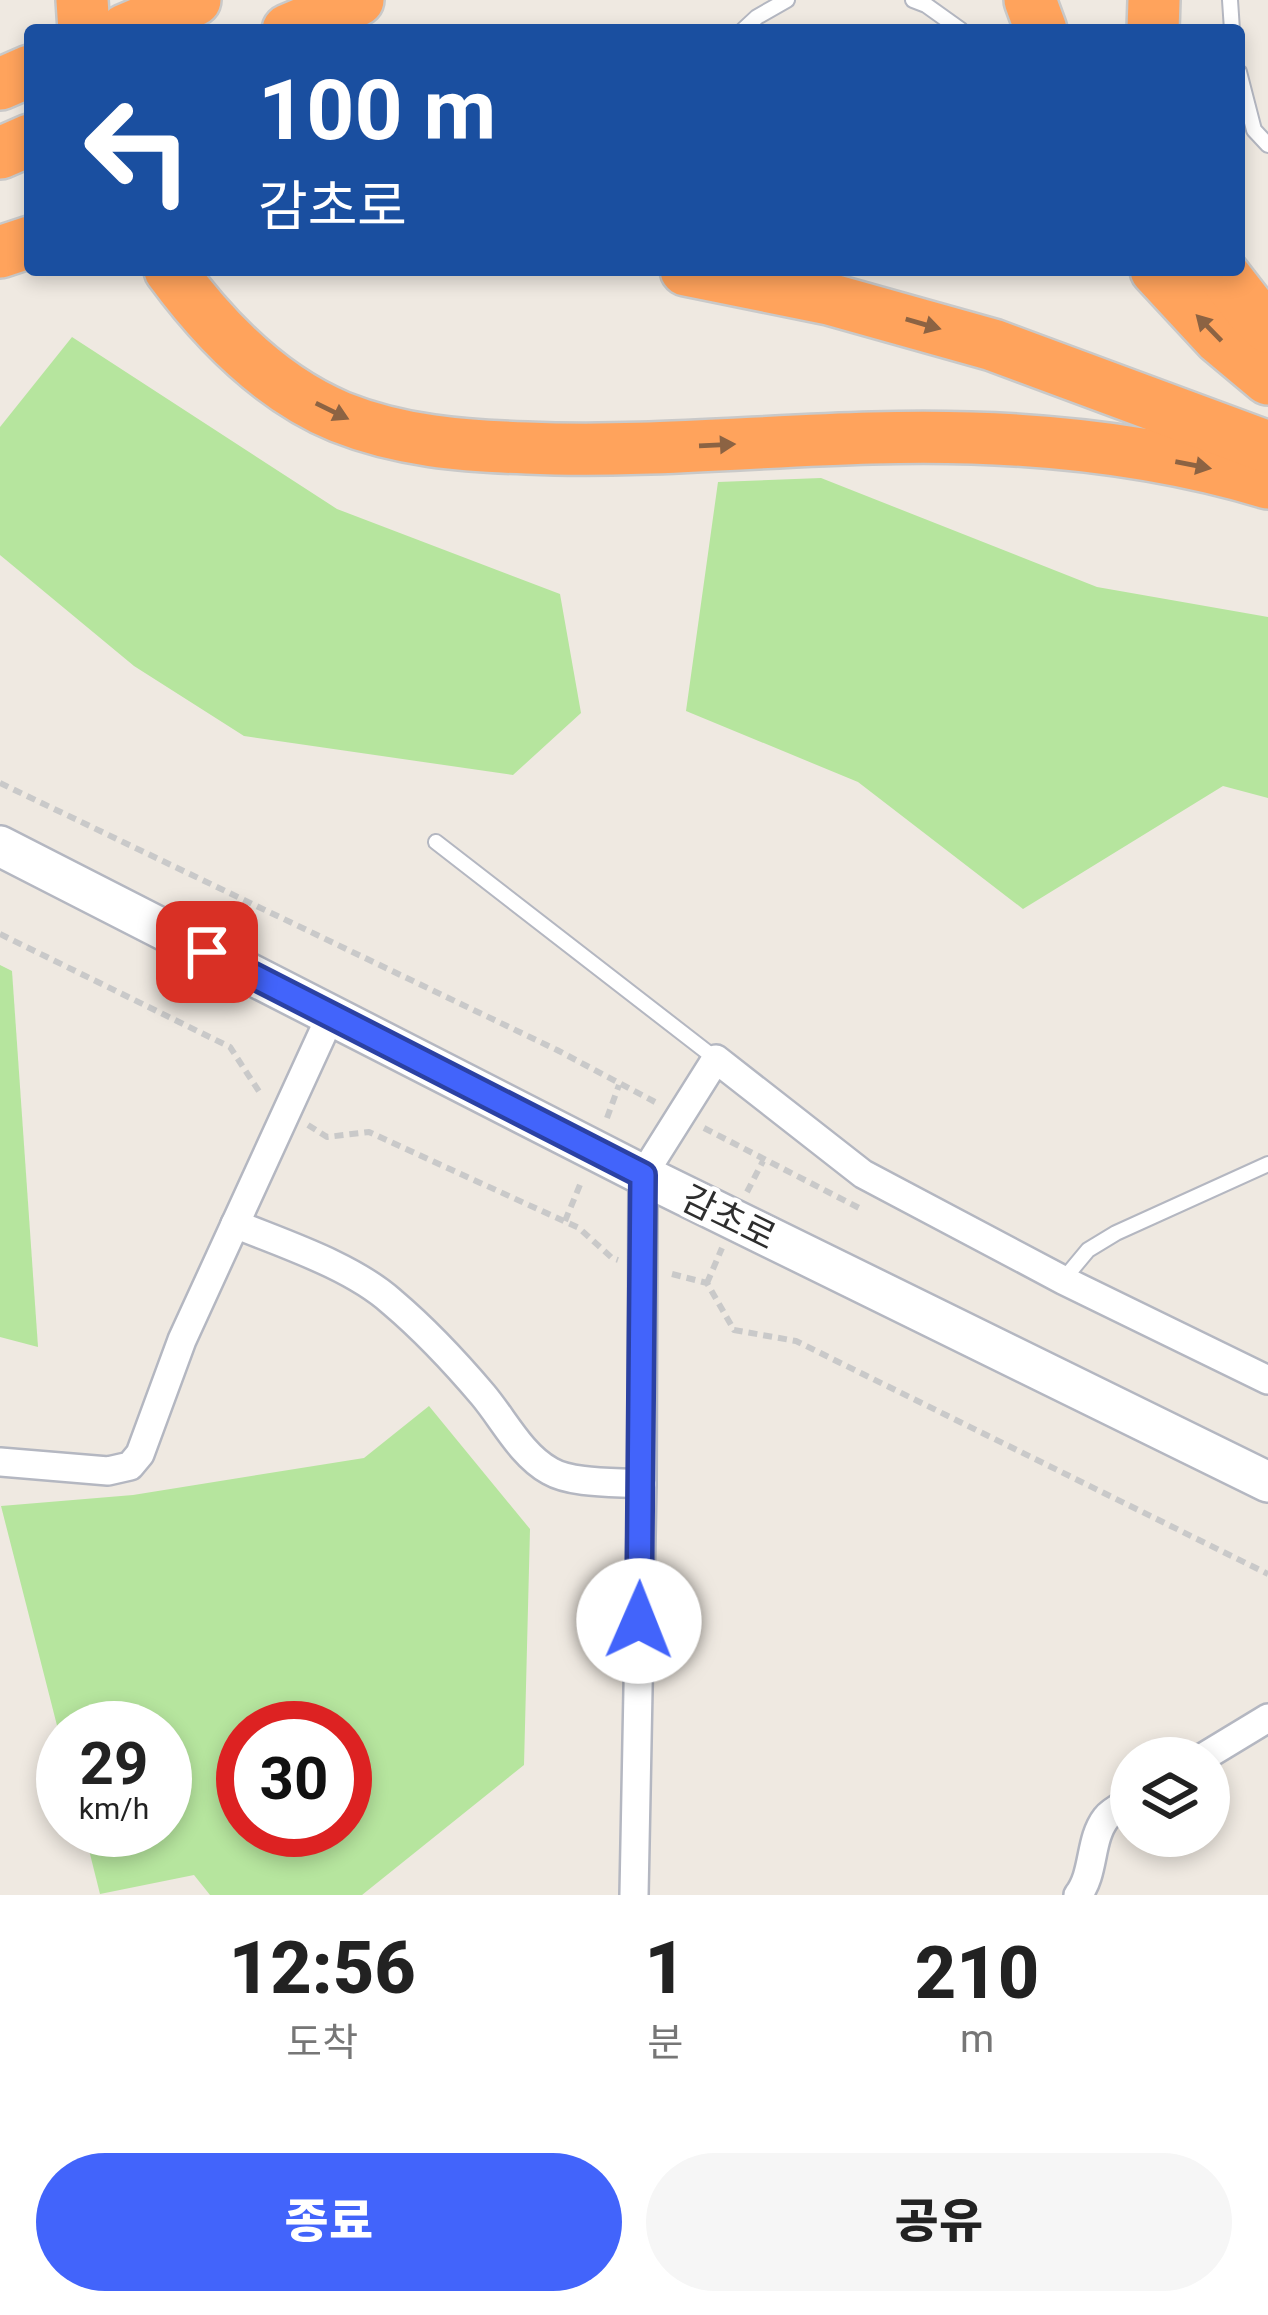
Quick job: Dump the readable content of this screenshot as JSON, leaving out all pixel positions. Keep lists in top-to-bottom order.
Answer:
{
  "streets": {
    "main road": ["감초로"]
  },
  "page": {
    "turn": ["100 m", "감초로"],
    "speed": "29 km/h",
    "limit": "30",
    "eta": [
      "12:56",
      "도착",
      "1",
      "분",
      "210",
      "m"
    ],
    "buttons": ["종료", "공유"]
  }
}
